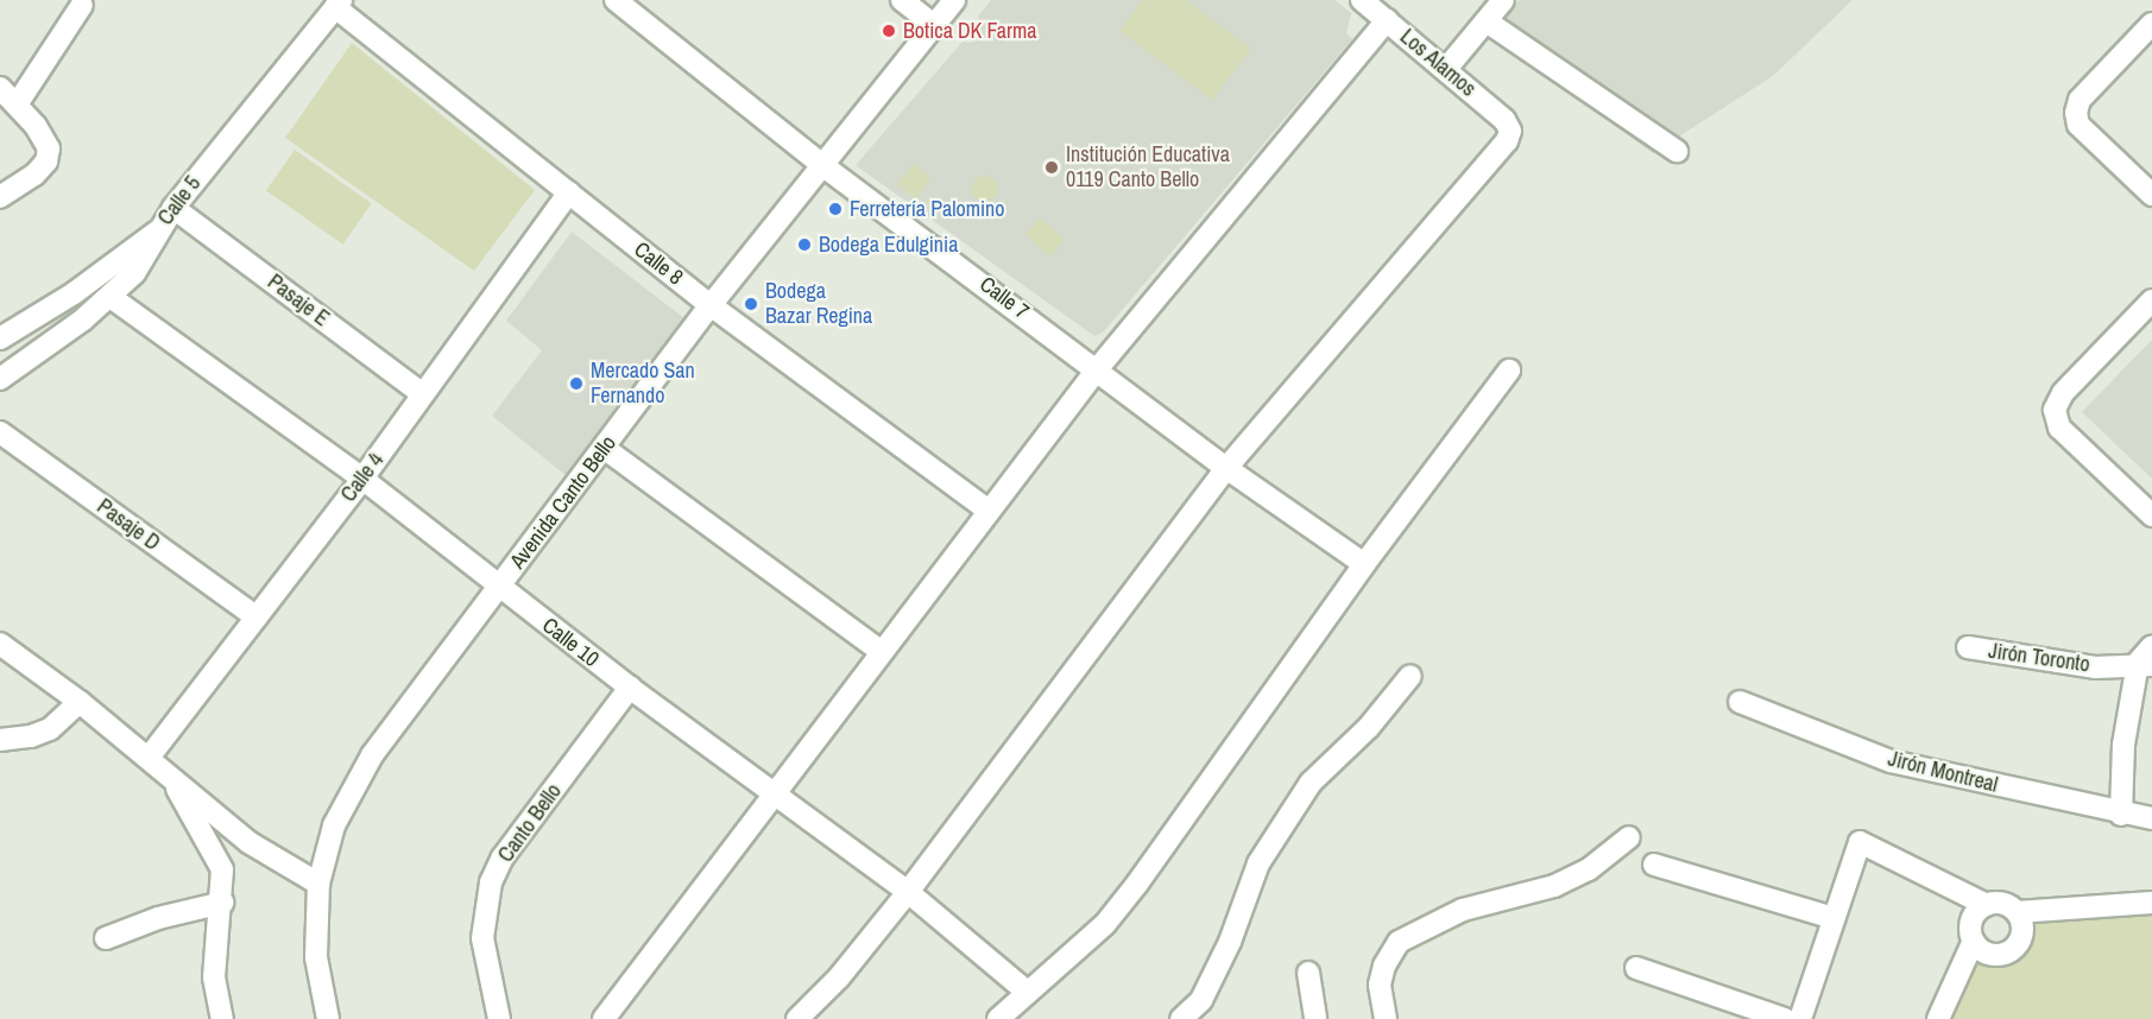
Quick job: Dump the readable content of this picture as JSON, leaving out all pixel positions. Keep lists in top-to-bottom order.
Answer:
{
  "streets": {
    "street": [
      "Los Alamos",
      "Calle 5",
      "Calle 8",
      "Calle 7",
      "Pasaje E",
      "Calle 4",
      "Avenida Canto Bello",
      "Pasaje D",
      "Calle 10",
      "Jirón Toronto",
      "Jirón Montreal",
      "Canto Bello"
    ]
  },
  "crossings": [
    ["Los Alamos", "Calle 7"],
    ["Calle 5", "Calle 8"],
    ["Calle 5", "Pasaje E"],
    ["Calle 5", "Calle 10"],
    ["Calle 8", "Calle 4"],
    ["Calle 8", "Avenida Canto Bello"],
    ["Calle 7", "Avenida Canto Bello"],
    ["Pasaje E", "Calle 4"],
    ["Calle 4", "Pasaje D"],
    ["Calle 4", "Calle 10"],
    ["Avenida Canto Bello", "Calle 10"],
    ["Calle 10", "Canto Bello"]
  ],
  "places": [
    "Botica DK Farma",
    "Institución Educativa 0119 Canto Bello",
    "Ferretería Palomino",
    "Bodega Edulginia",
    "Bodega Bazar Regina",
    "Mercado San Fernando"
  ]
}
